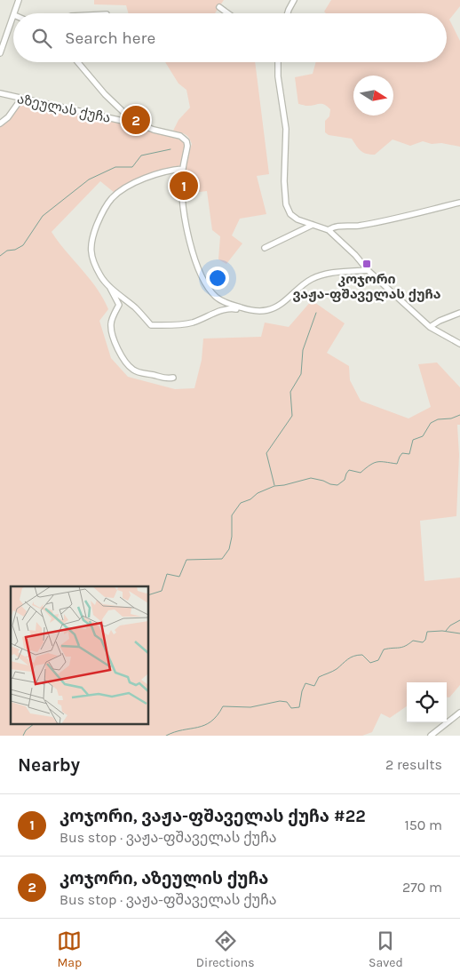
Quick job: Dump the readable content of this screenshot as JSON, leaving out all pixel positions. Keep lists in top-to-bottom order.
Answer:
{
  "streets": {
    "street": ["აზეულას ქუჩა"]
  },
  "places": {
    "transit": ["კოჯორი ვაჟა-ფშაველას ქუჩა"]
  },
  "north": "right",
  "page": {
    "search": "Search here",
    "pins": ["2", "1"],
    "heading": ["Nearby", "2 results"],
    "list": [
      {
        "mark": "1",
        "name": "კოჯორი, ვაჟა-ფშაველას ქუჩა #22",
        "note": "Bus stop · ვაჟა-ფშაველას ქუჩა",
        "value": "150 m"
      },
      {
        "mark": "2",
        "name": "კოჯორი, აზეულის ქუჩა",
        "note": "Bus stop · ვაჟა-ფშაველას ქუჩა",
        "value": "270 m"
      }
    ],
    "nav": ["Map", "Directions", "Saved"]
  }
}
